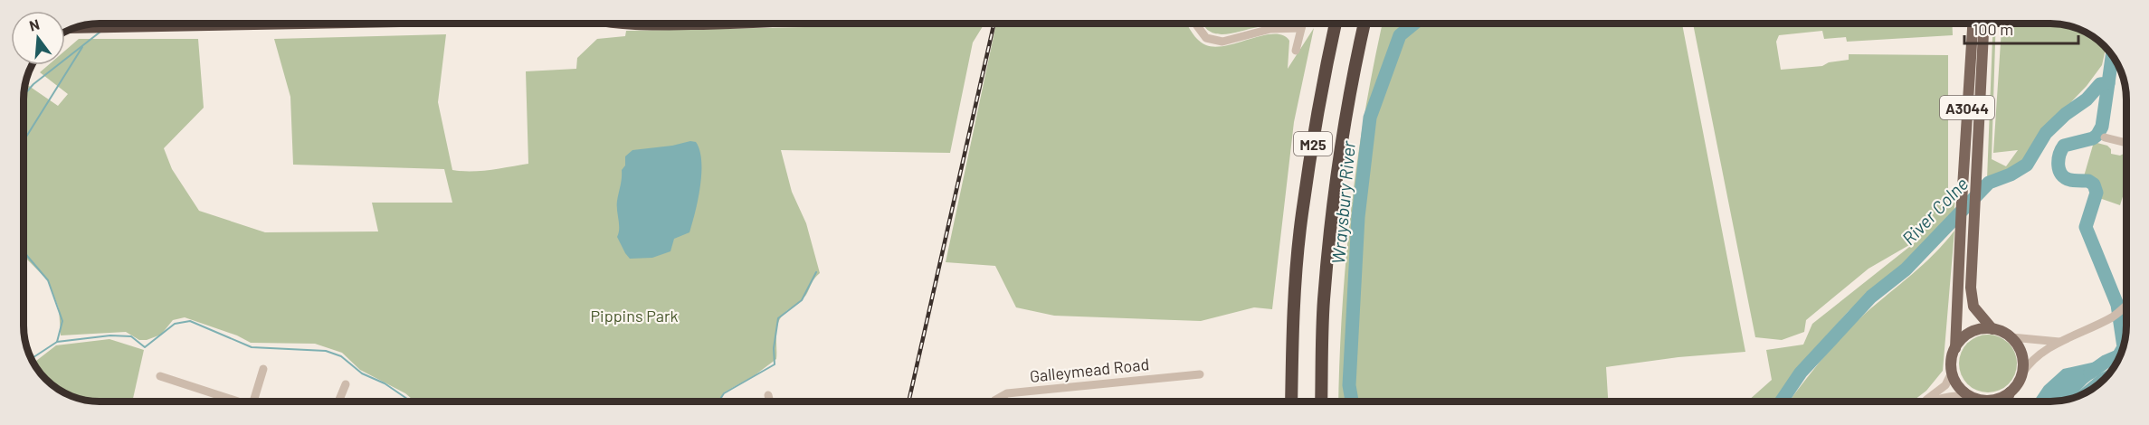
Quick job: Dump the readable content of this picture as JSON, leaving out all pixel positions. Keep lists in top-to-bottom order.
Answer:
{
  "streets": {
    "highway": ["M25"],
    "main road": ["A3044"],
    "street": ["Galleymead Road"]
  },
  "water": ["Wraysbury River", "River Colne"],
  "parks": ["Pippins Park"],
  "scale_bar": "100 m",
  "north": "top"
}
